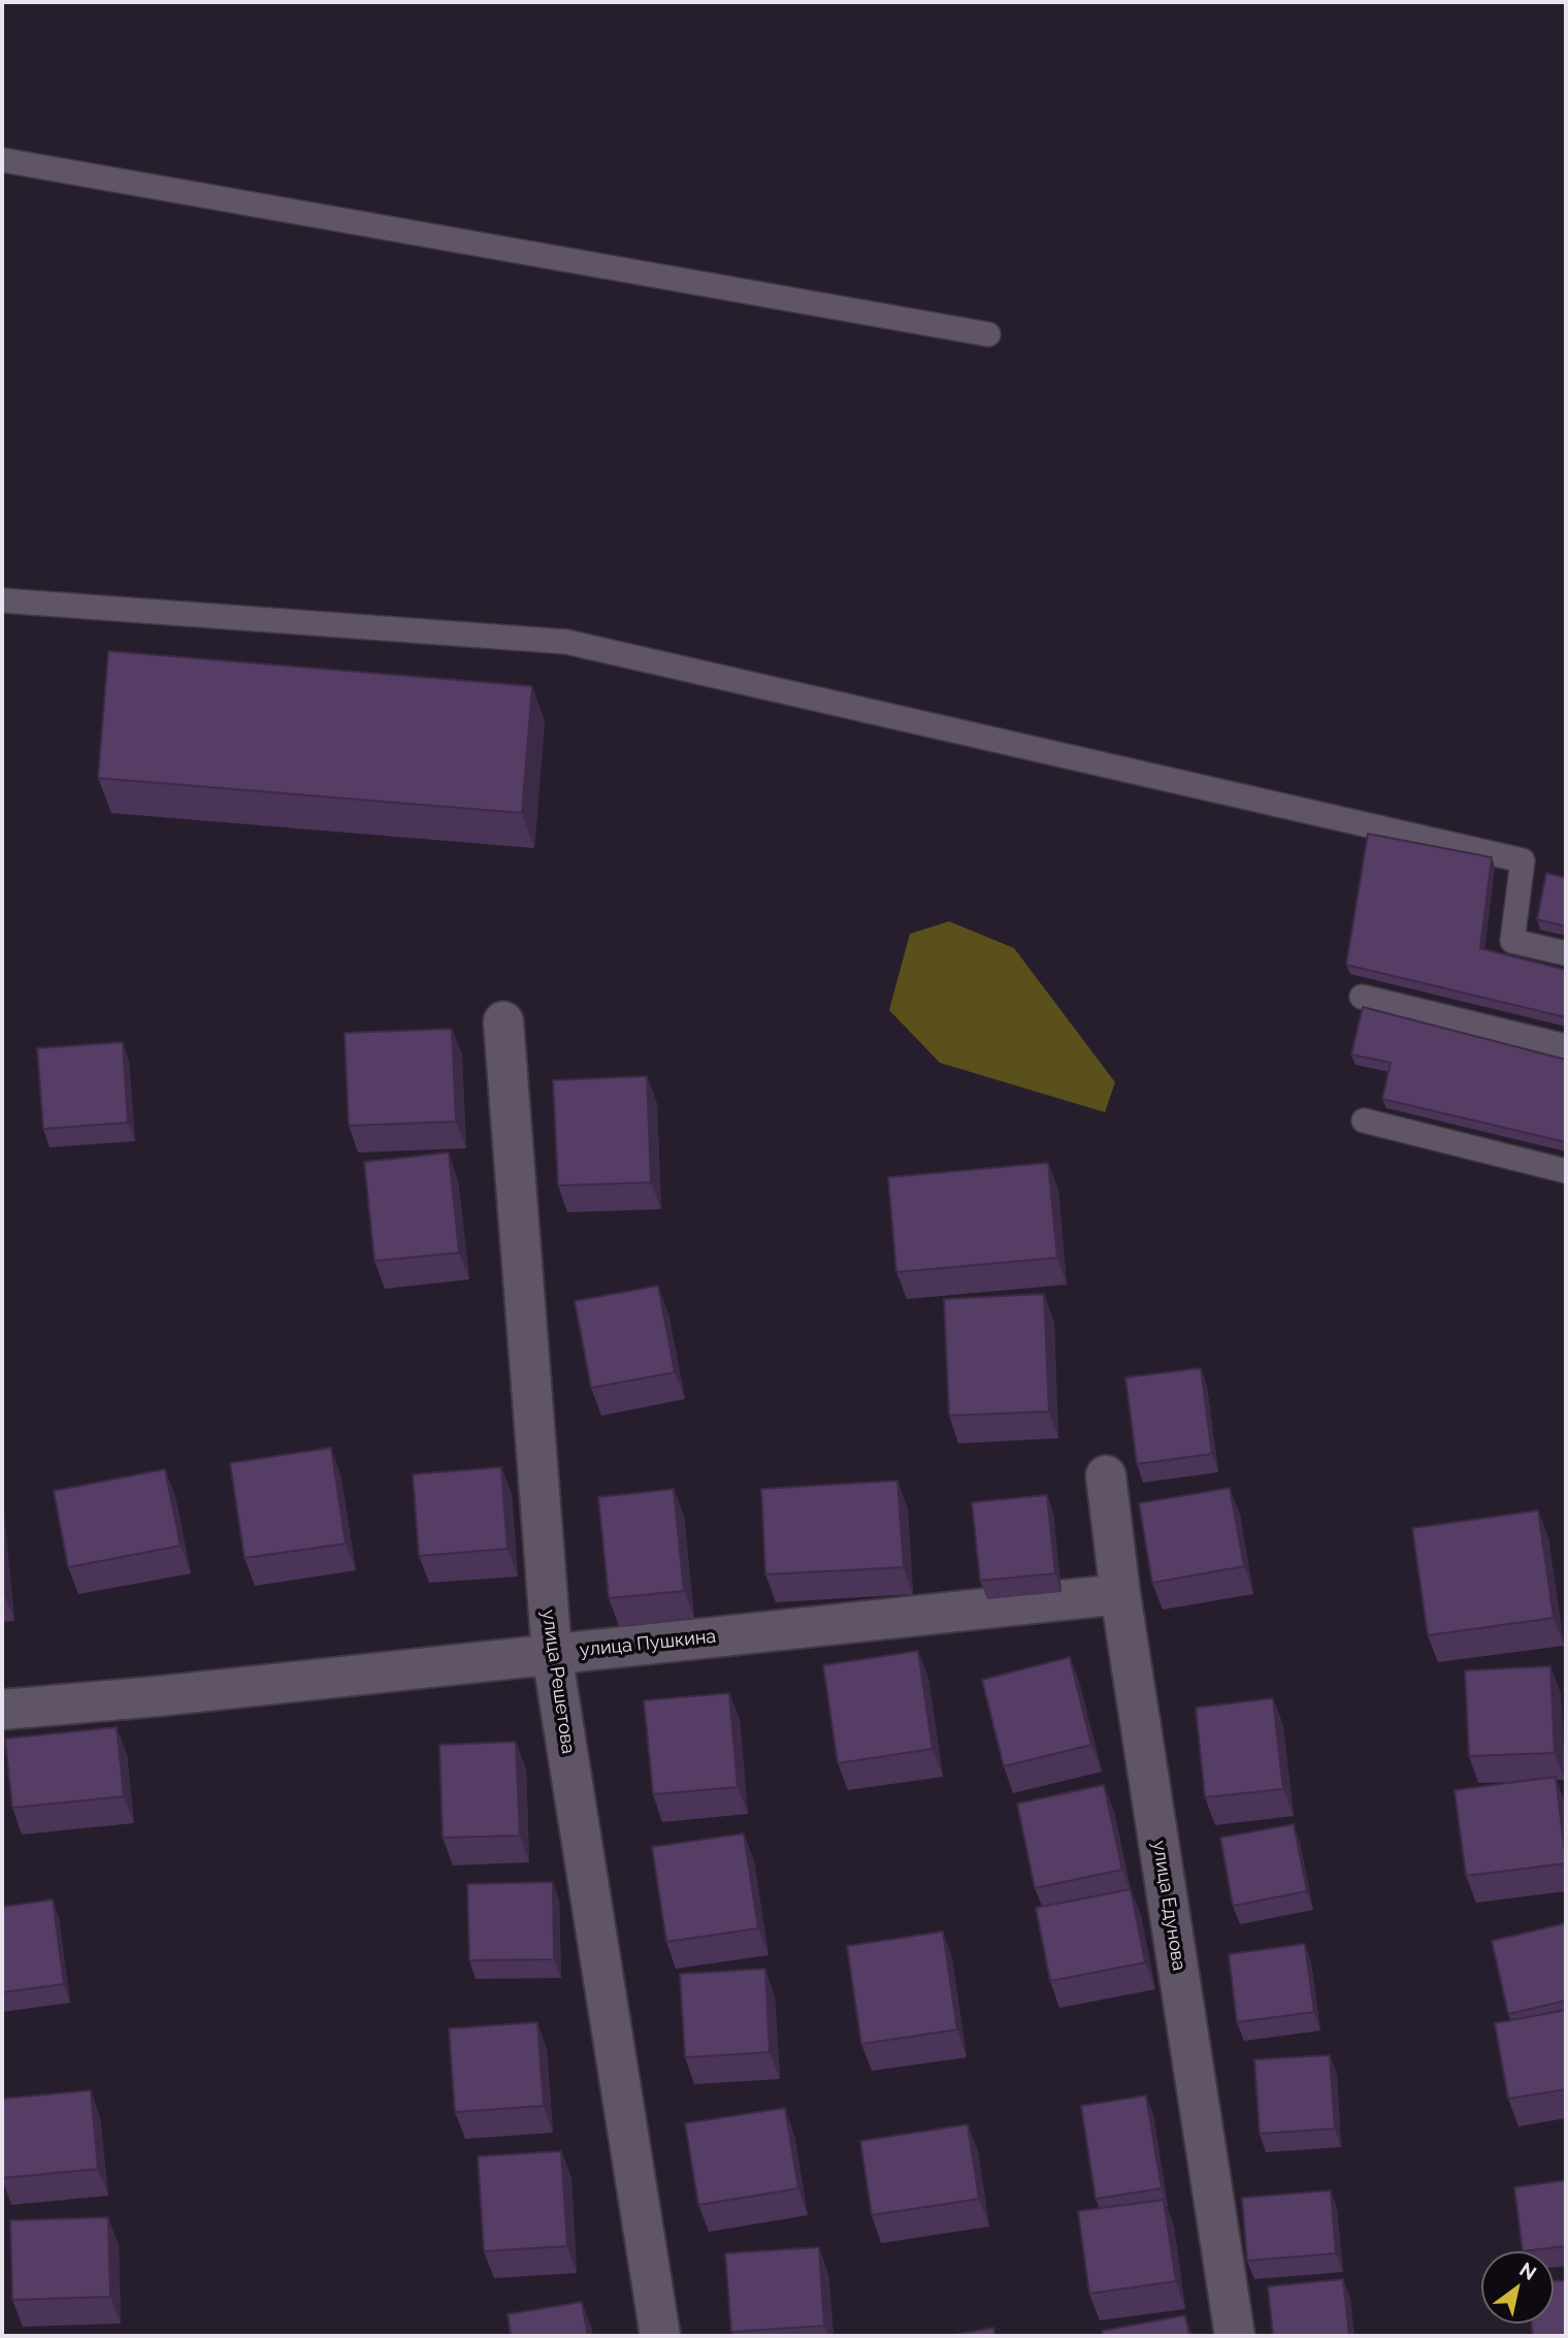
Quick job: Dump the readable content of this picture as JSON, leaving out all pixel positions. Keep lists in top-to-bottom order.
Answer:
{
  "streets": {
    "street": ["улица Пушкина", "улица Решетова", "улица Едунова"]
  },
  "crossings": [
    ["улица Пушкина", "улица Решетова"],
    ["улица Пушкина", "улица Едунова"]
  ],
  "north": "top right"
}
